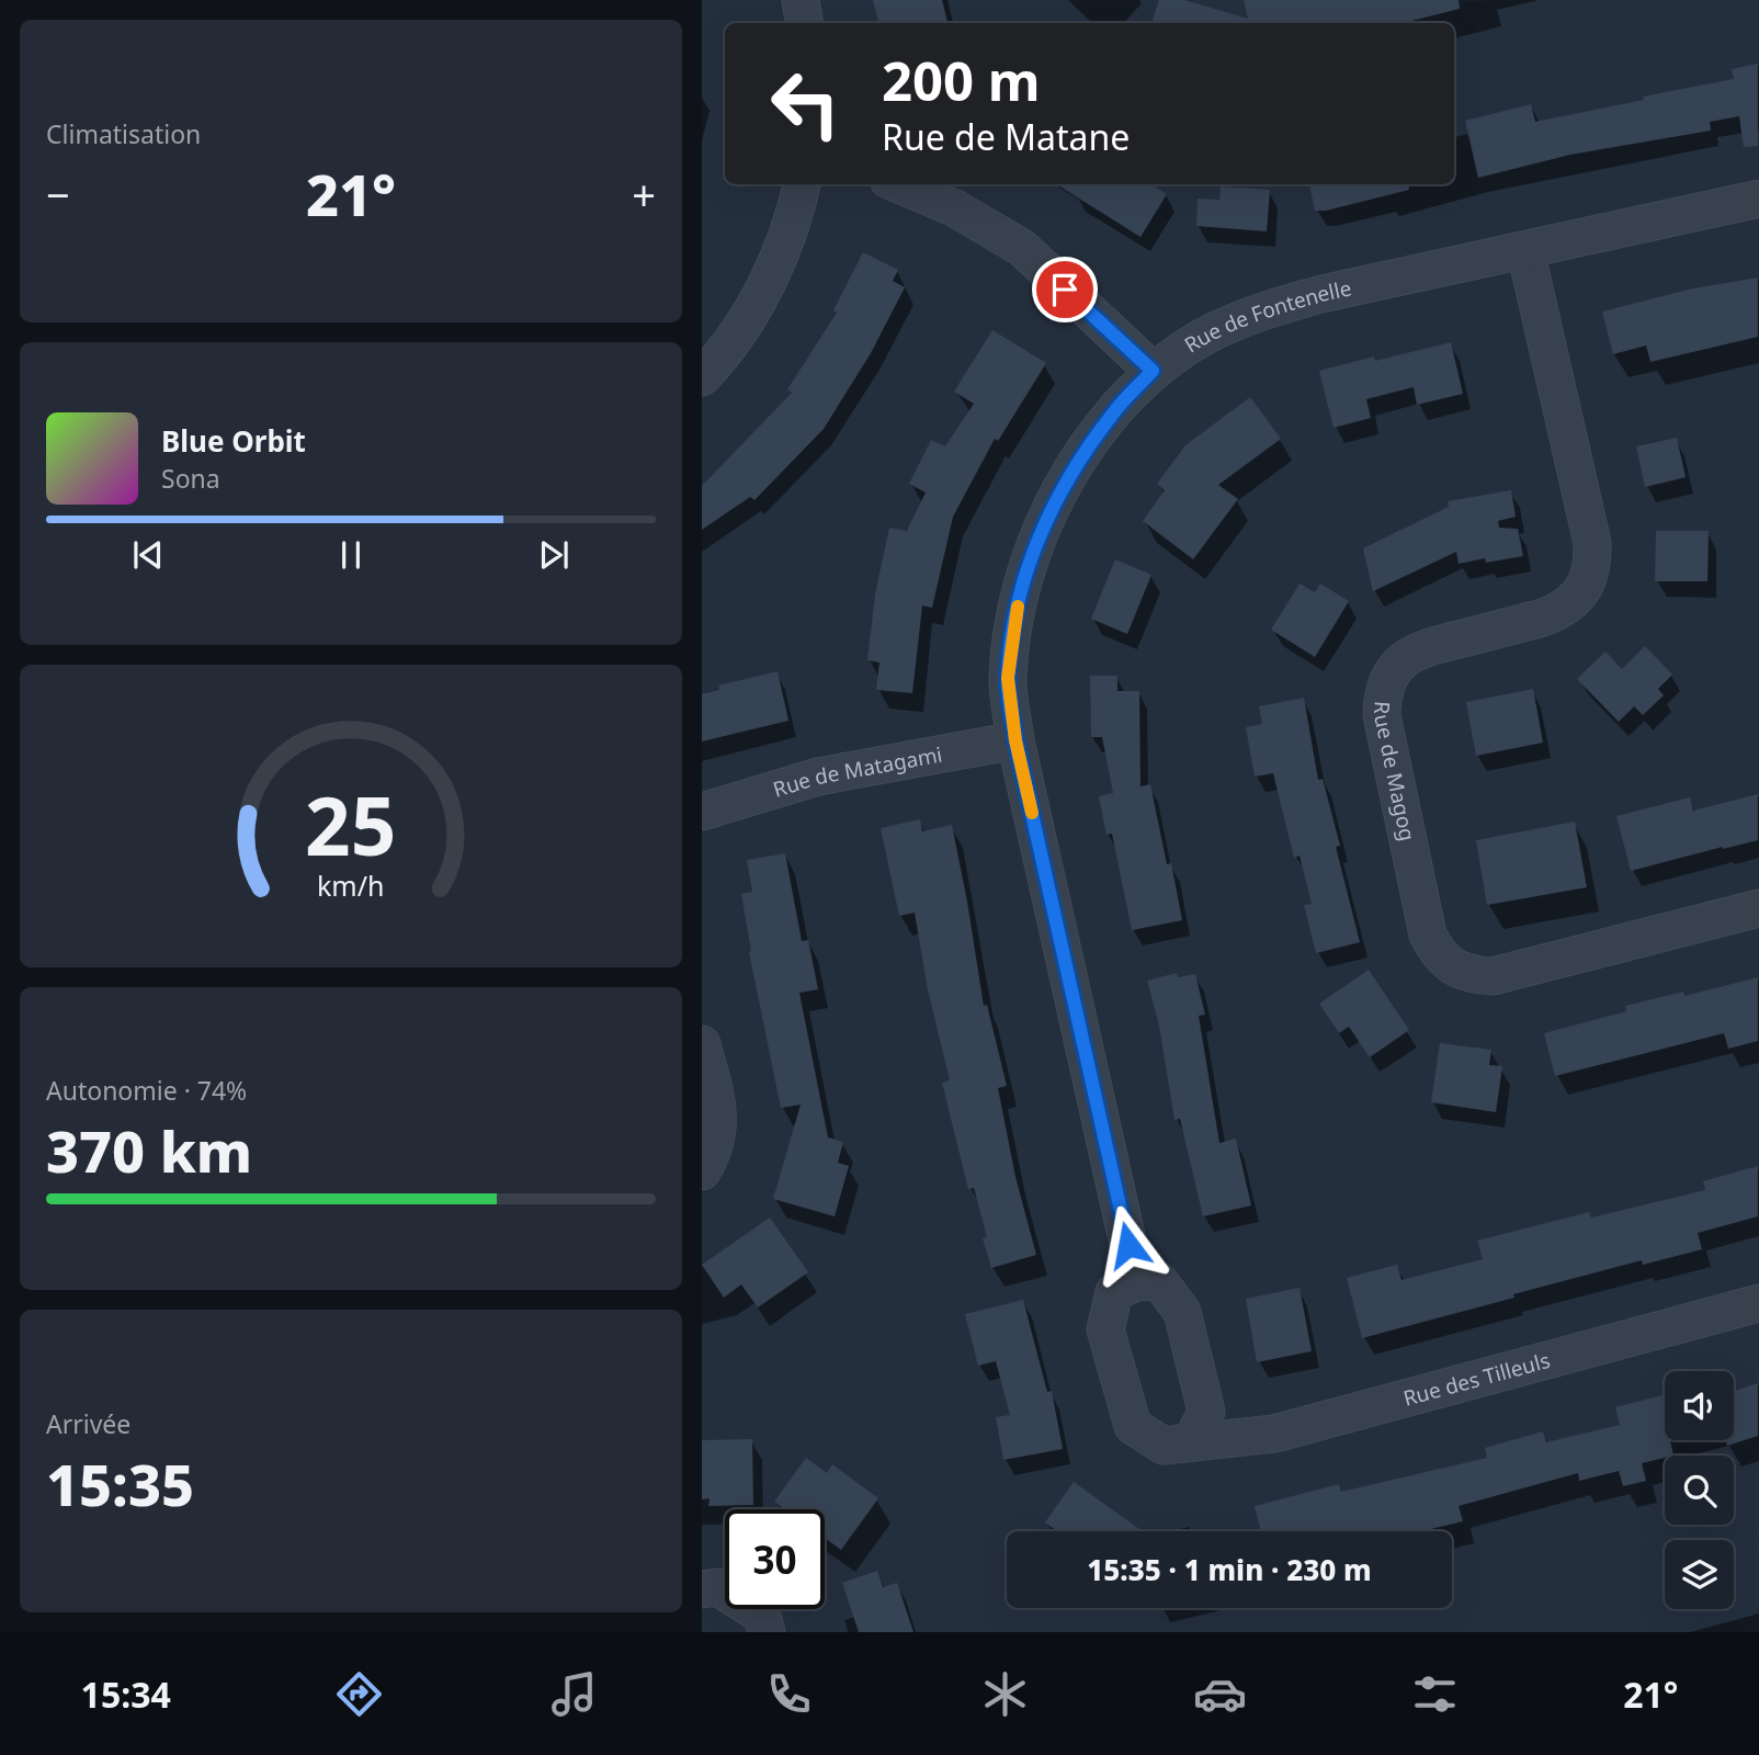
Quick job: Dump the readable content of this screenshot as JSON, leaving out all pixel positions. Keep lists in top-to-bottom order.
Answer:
{
  "streets": {
    "street": [
      "Rue de Fontenelle",
      "Rue de Magog",
      "Rue de Matagami",
      "Rue des Tilleuls"
    ]
  },
  "crossings": [
    ["Rue de Fontenelle", "Rue de Magog"],
    ["Rue de Fontenelle", "Rue de Matagami"]
  ],
  "page": {
    "tile": [
      "Climatisation",
      ["Autonomie · 74%", "370 km"],
      ["Arrivée", "15:35"]
    ],
    "turn": ["200 m", "Rue de Matane"],
    "heat": ["−", "21°", "+"],
    "song": ["Blue Orbit", "Sona"],
    "limit": "30",
    "trip": "15:35 · 1 min · 230 m",
    "tabs": ["15:34", "21°"],
    "gauge": ["25", "km/h"]
  }
}
